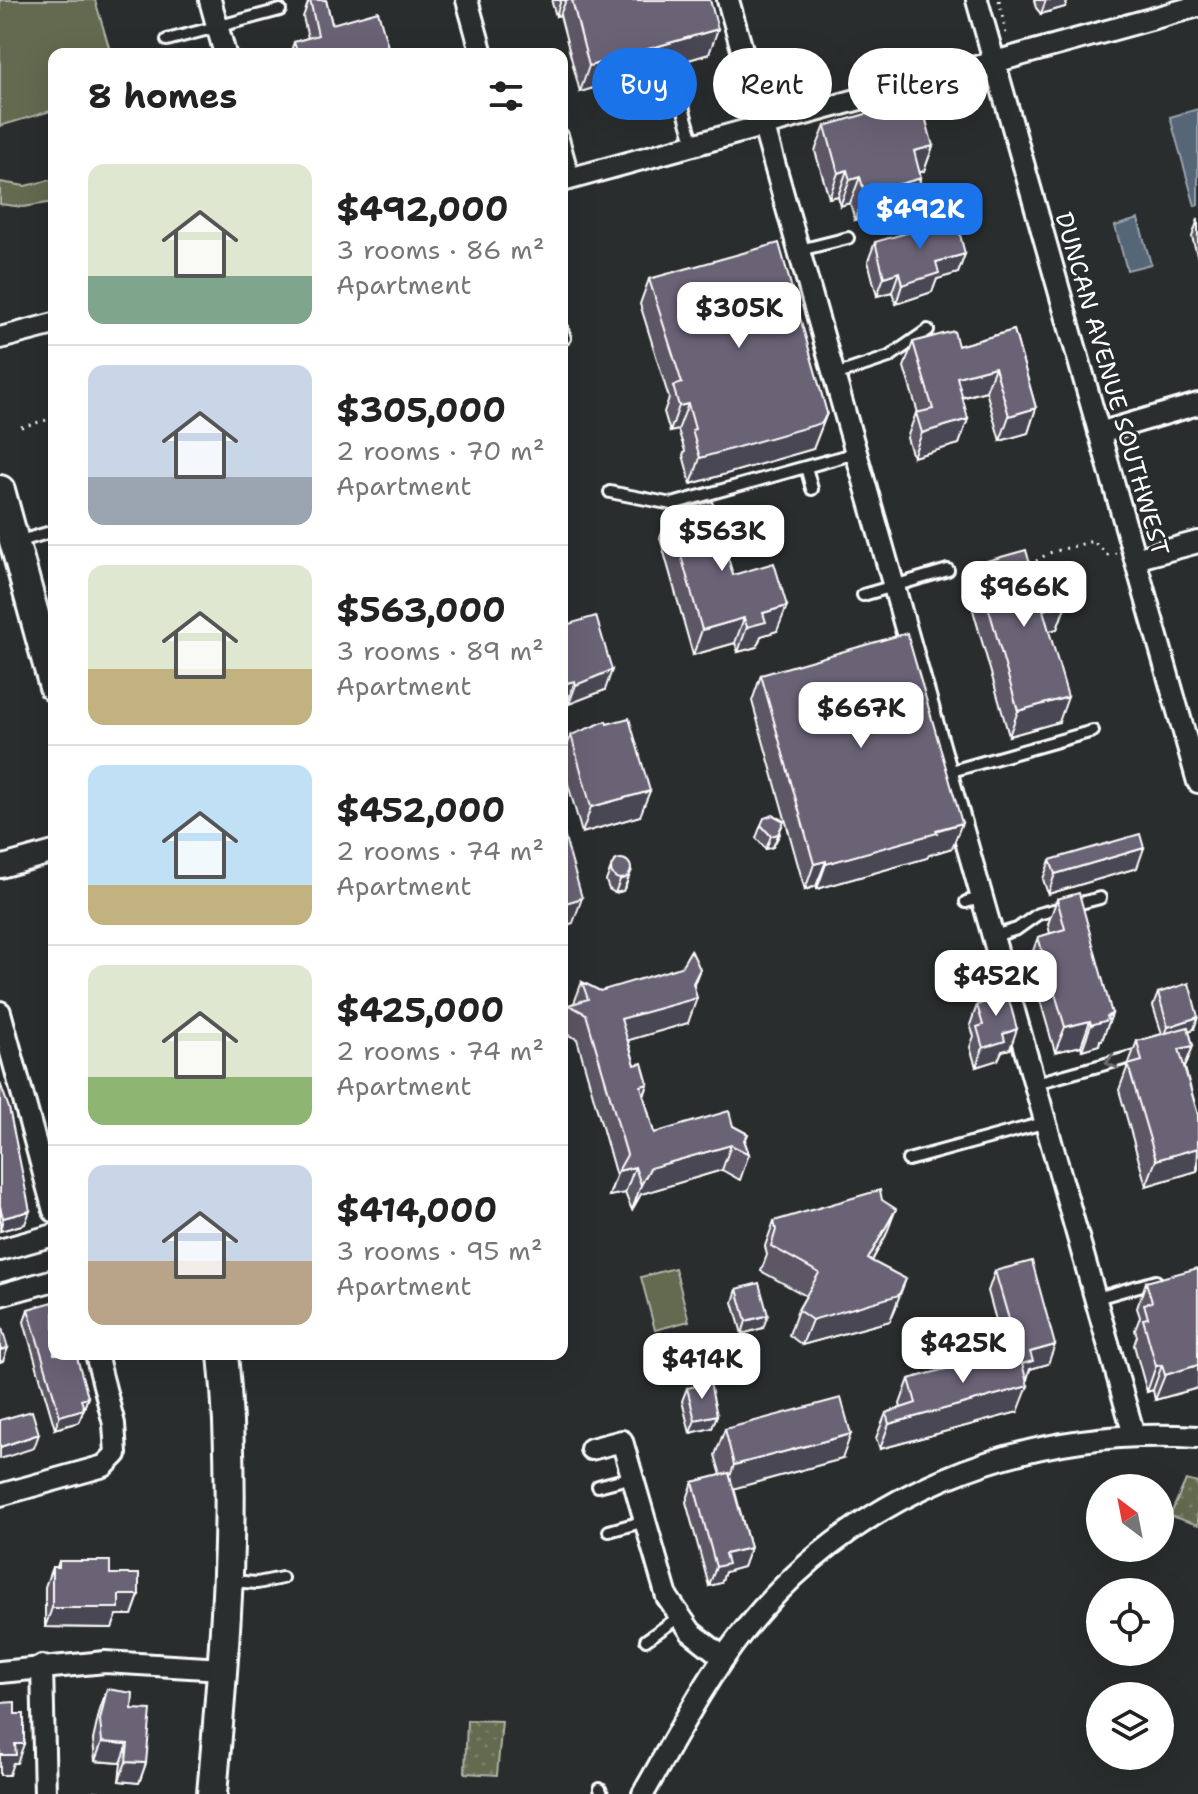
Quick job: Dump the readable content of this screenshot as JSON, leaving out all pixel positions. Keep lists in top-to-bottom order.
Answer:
{
  "streets": {
    "street": ["DUNCAN AVENUE SOUTHWEST"]
  },
  "north": "top left",
  "page": {
    "chip": ["Buy", "Rent", "Filters"],
    "heading": "8 homes",
    "list": [
      {
        "name": "$492,000",
        "note": "3 rooms · 86 m² · Apartment"
      },
      {
        "name": "$305,000",
        "note": "2 rooms · 70 m² · Apartment"
      },
      {
        "name": "$563,000",
        "note": "3 rooms · 89 m² · Apartment"
      },
      {
        "name": "$452,000",
        "note": "2 rooms · 74 m² · Apartment"
      },
      {
        "name": "$425,000",
        "note": "2 rooms · 74 m² · Apartment"
      },
      {
        "name": "$414,000",
        "note": "3 rooms · 95 m² · Apartment"
      }
    ],
    "price": [
      "$492K",
      "$305K",
      "$563K",
      "$966K",
      "$667K",
      "$452K",
      "$425K",
      "$414K"
    ]
  }
}
